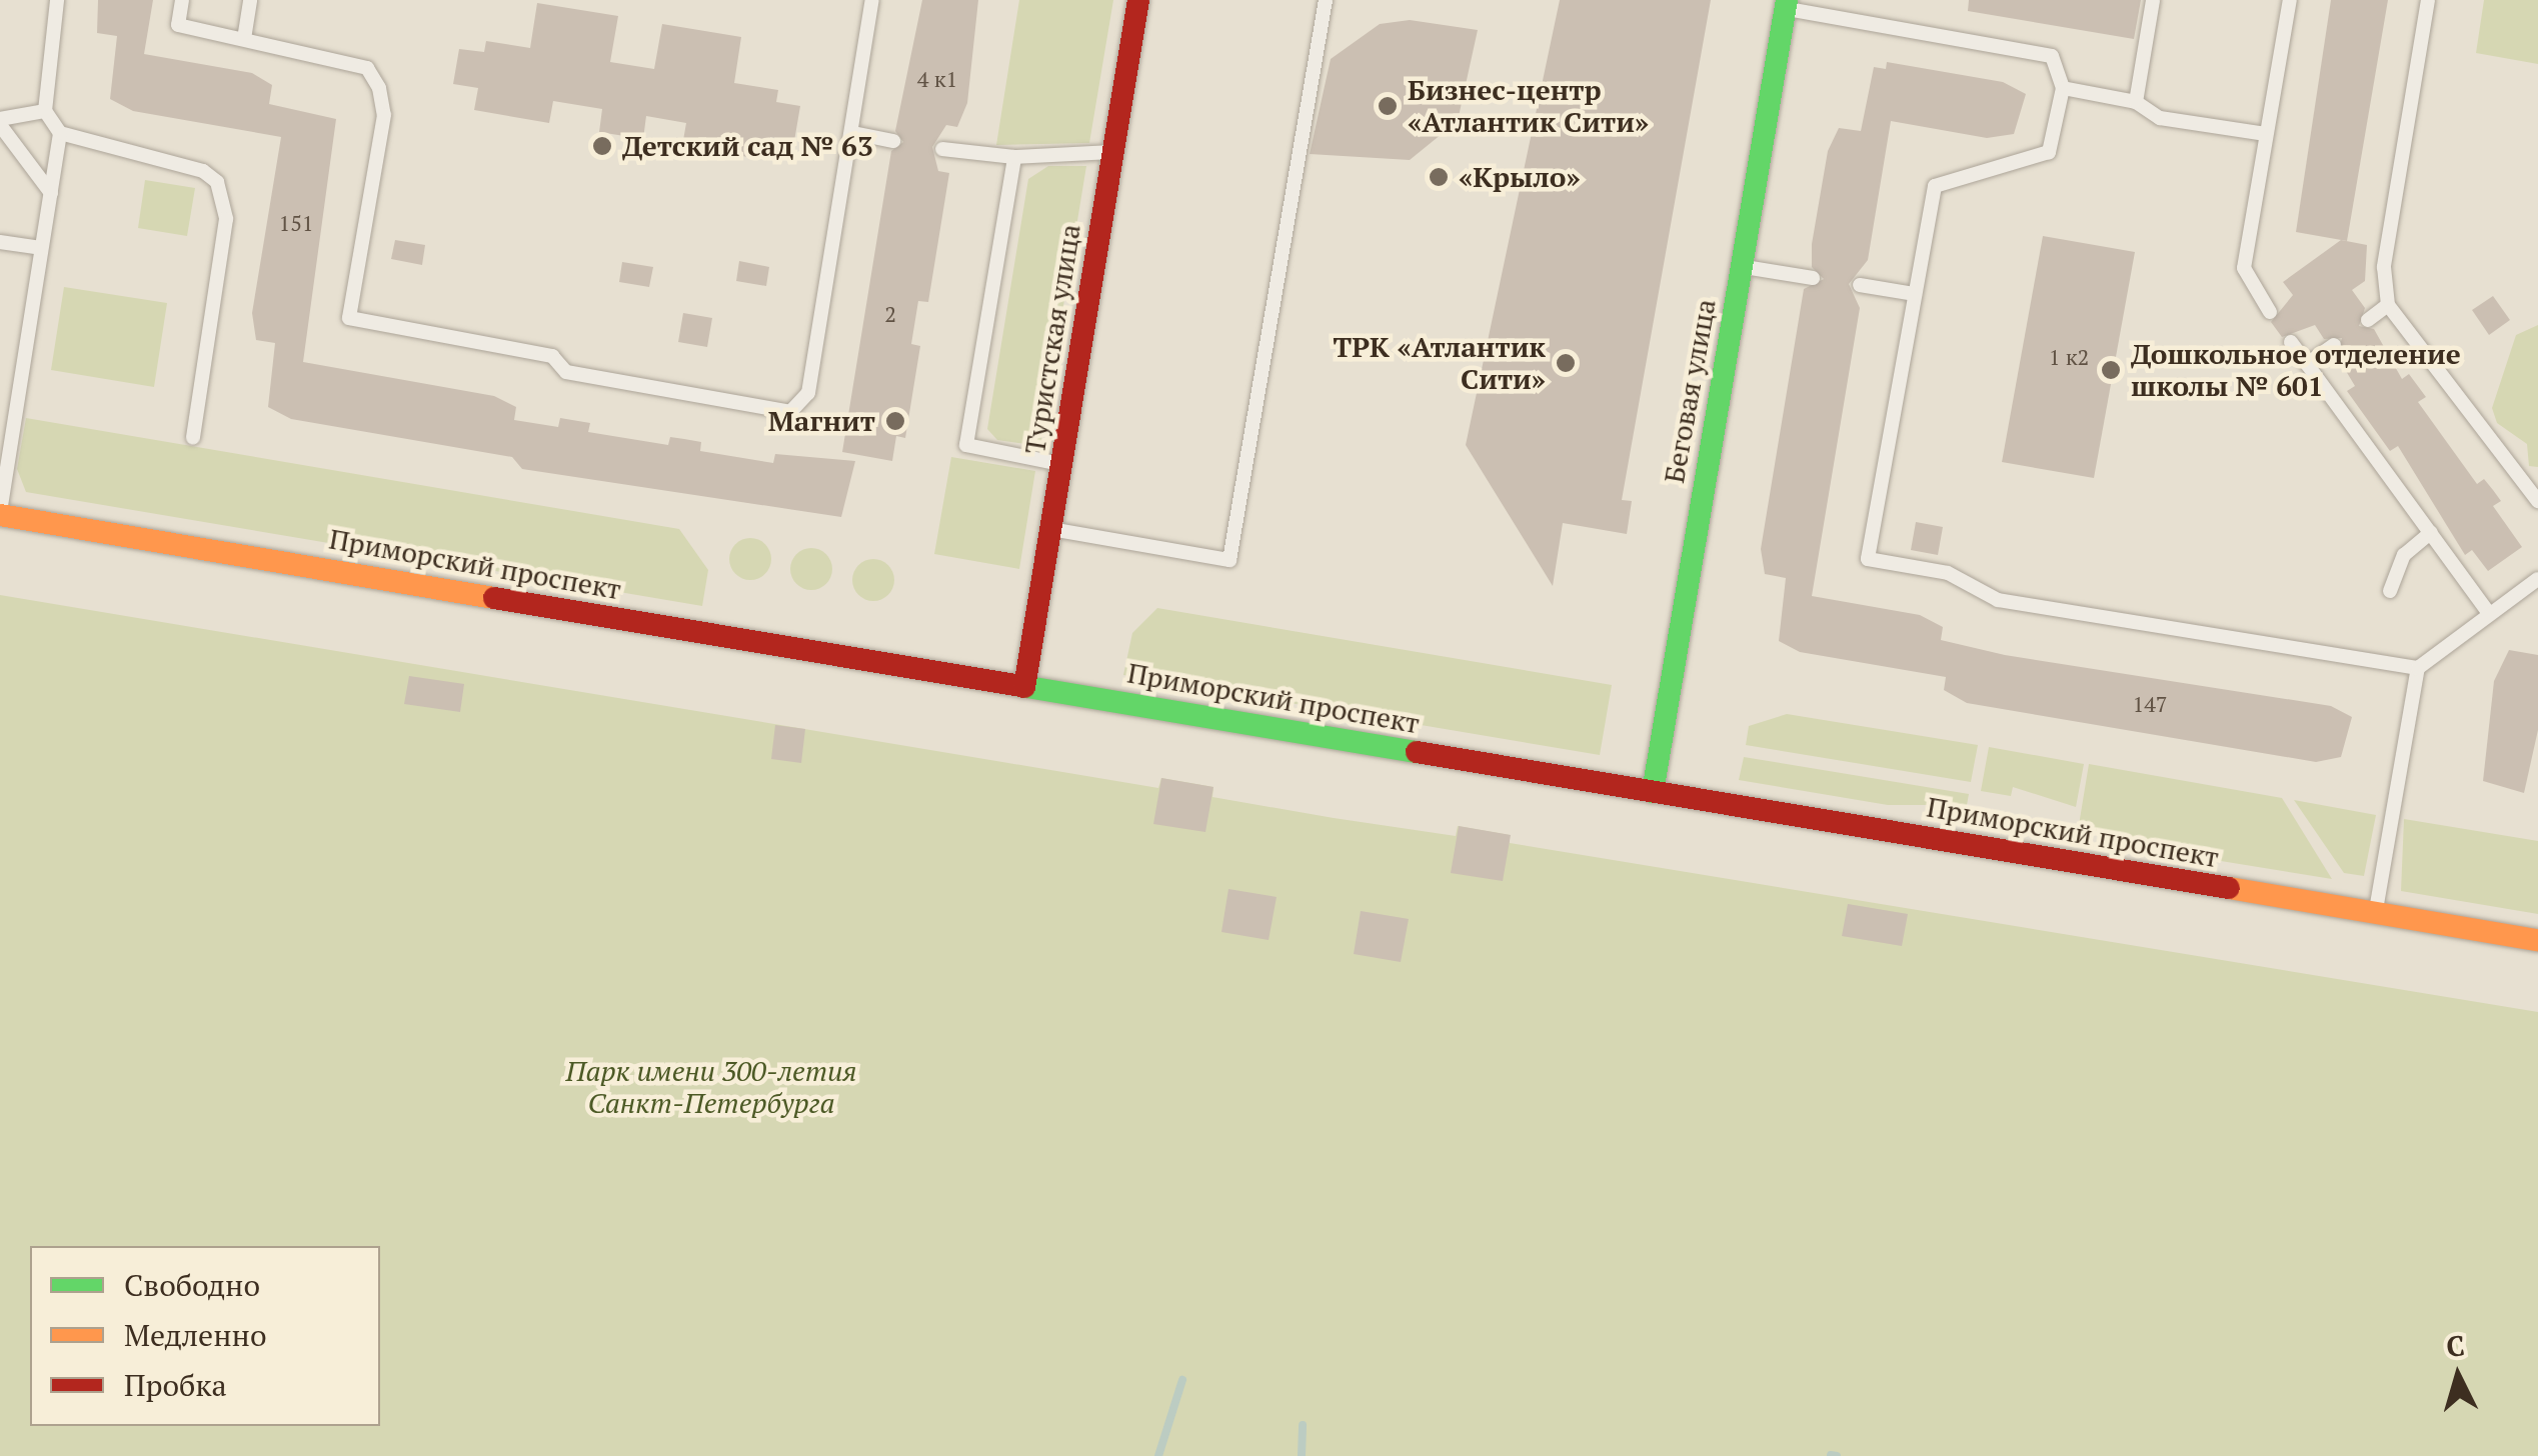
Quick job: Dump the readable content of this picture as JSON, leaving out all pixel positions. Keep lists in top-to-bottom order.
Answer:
{
  "streets": {
    "street": ["Туристская улица", "Беговая улица", "Приморский проспект"]
  },
  "crossings": [
    ["Туристская улица", "Приморский проспект"],
    ["Беговая улица", "Приморский проспект"]
  ],
  "parks": ["Парк имени 300-летия Санкт-Петербурга"],
  "places": [
    "Бизнес-центр «Атлантик Сити»",
    "Детский сад № 63",
    "«Крыло»",
    "ТРК «Атлантик Сити»",
    "Дошкольное отделение школы № 601",
    "Магнит"
  ],
  "house_numbers": [
    "4 к1",
    "151",
    "2",
    "1 к2",
    "147"
  ],
  "legend": ["Свободно", "Медленно", "Пробка"],
  "north": "top"
}
